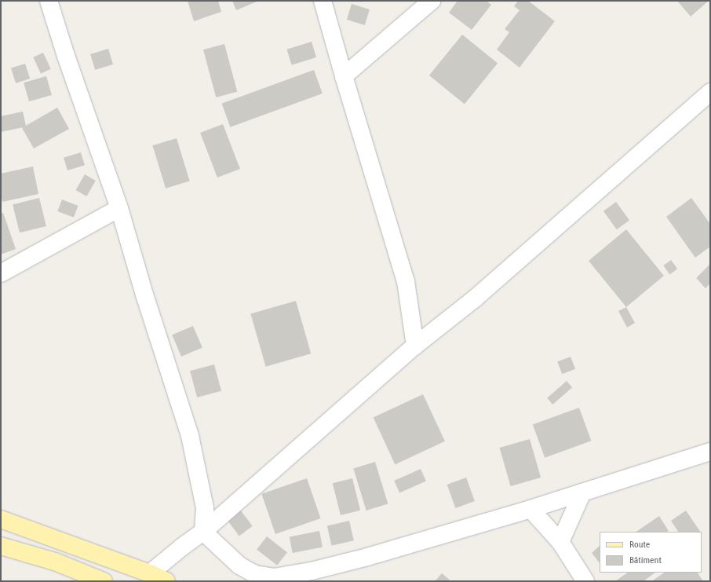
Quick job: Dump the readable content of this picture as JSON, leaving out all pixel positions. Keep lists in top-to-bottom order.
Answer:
{
  "legend": ["Route", "Bâtiment"]
}
